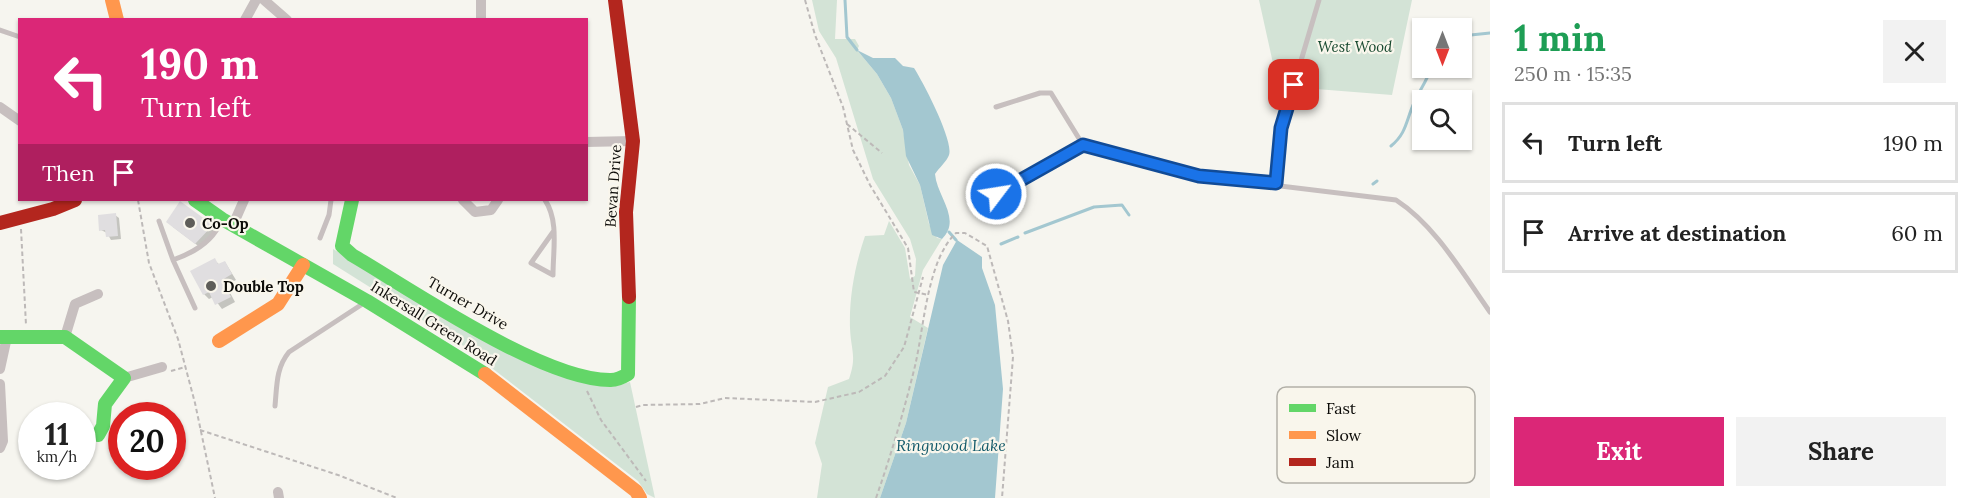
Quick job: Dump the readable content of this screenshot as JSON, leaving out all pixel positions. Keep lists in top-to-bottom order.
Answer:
{
  "streets": {
    "street": ["Bevan Drive", "Turner Drive", "Inkersall Green Road"]
  },
  "crossings": [
    ["Bevan Drive", "Turner Drive"]
  ],
  "water": ["Ringwood Lake"],
  "parks": ["West Wood"],
  "places": ["Co-Op", "Double Top"],
  "legend": ["Fast", "Slow", "Jam"],
  "north": "bottom",
  "page": {
    "heading": ["1 min", "250 m · 15:35"],
    "turn": ["190 m", "Turn left"],
    "list": [
      {
        "name": "Turn left",
        "value": "190 m"
      },
      {
        "name": "Arrive at destination",
        "value": "60 m"
      }
    ],
    "then": "Then",
    "speed": "11 km/h",
    "limit": "20",
    "buttons": ["Exit", "Share"]
  }
}
